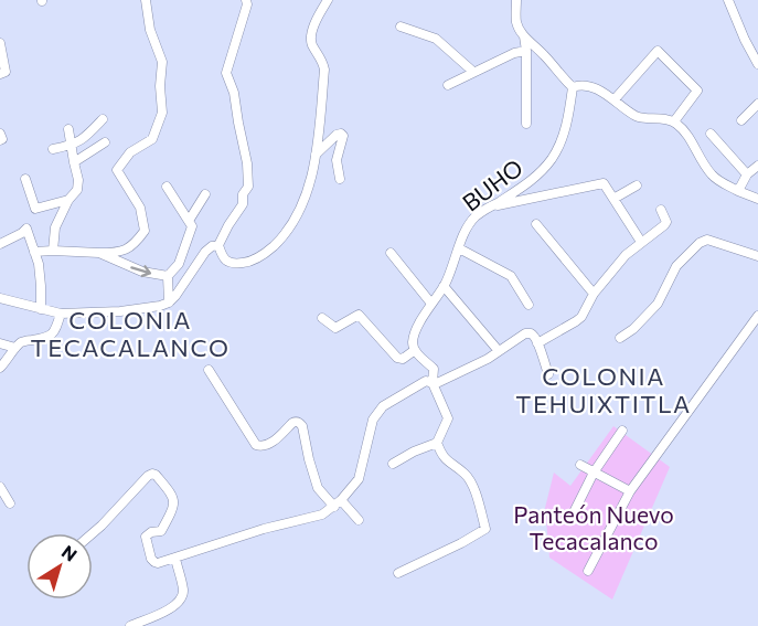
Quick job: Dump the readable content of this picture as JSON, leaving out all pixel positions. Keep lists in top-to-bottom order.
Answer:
{
  "streets": {
    "street": ["BUHO"]
  },
  "districts": ["COLONIA TECACALANCO", "COLONIA TEHUIXTITLA"],
  "parks": ["Panteón Nuevo Tecacalanco"],
  "north": "top right"
}
